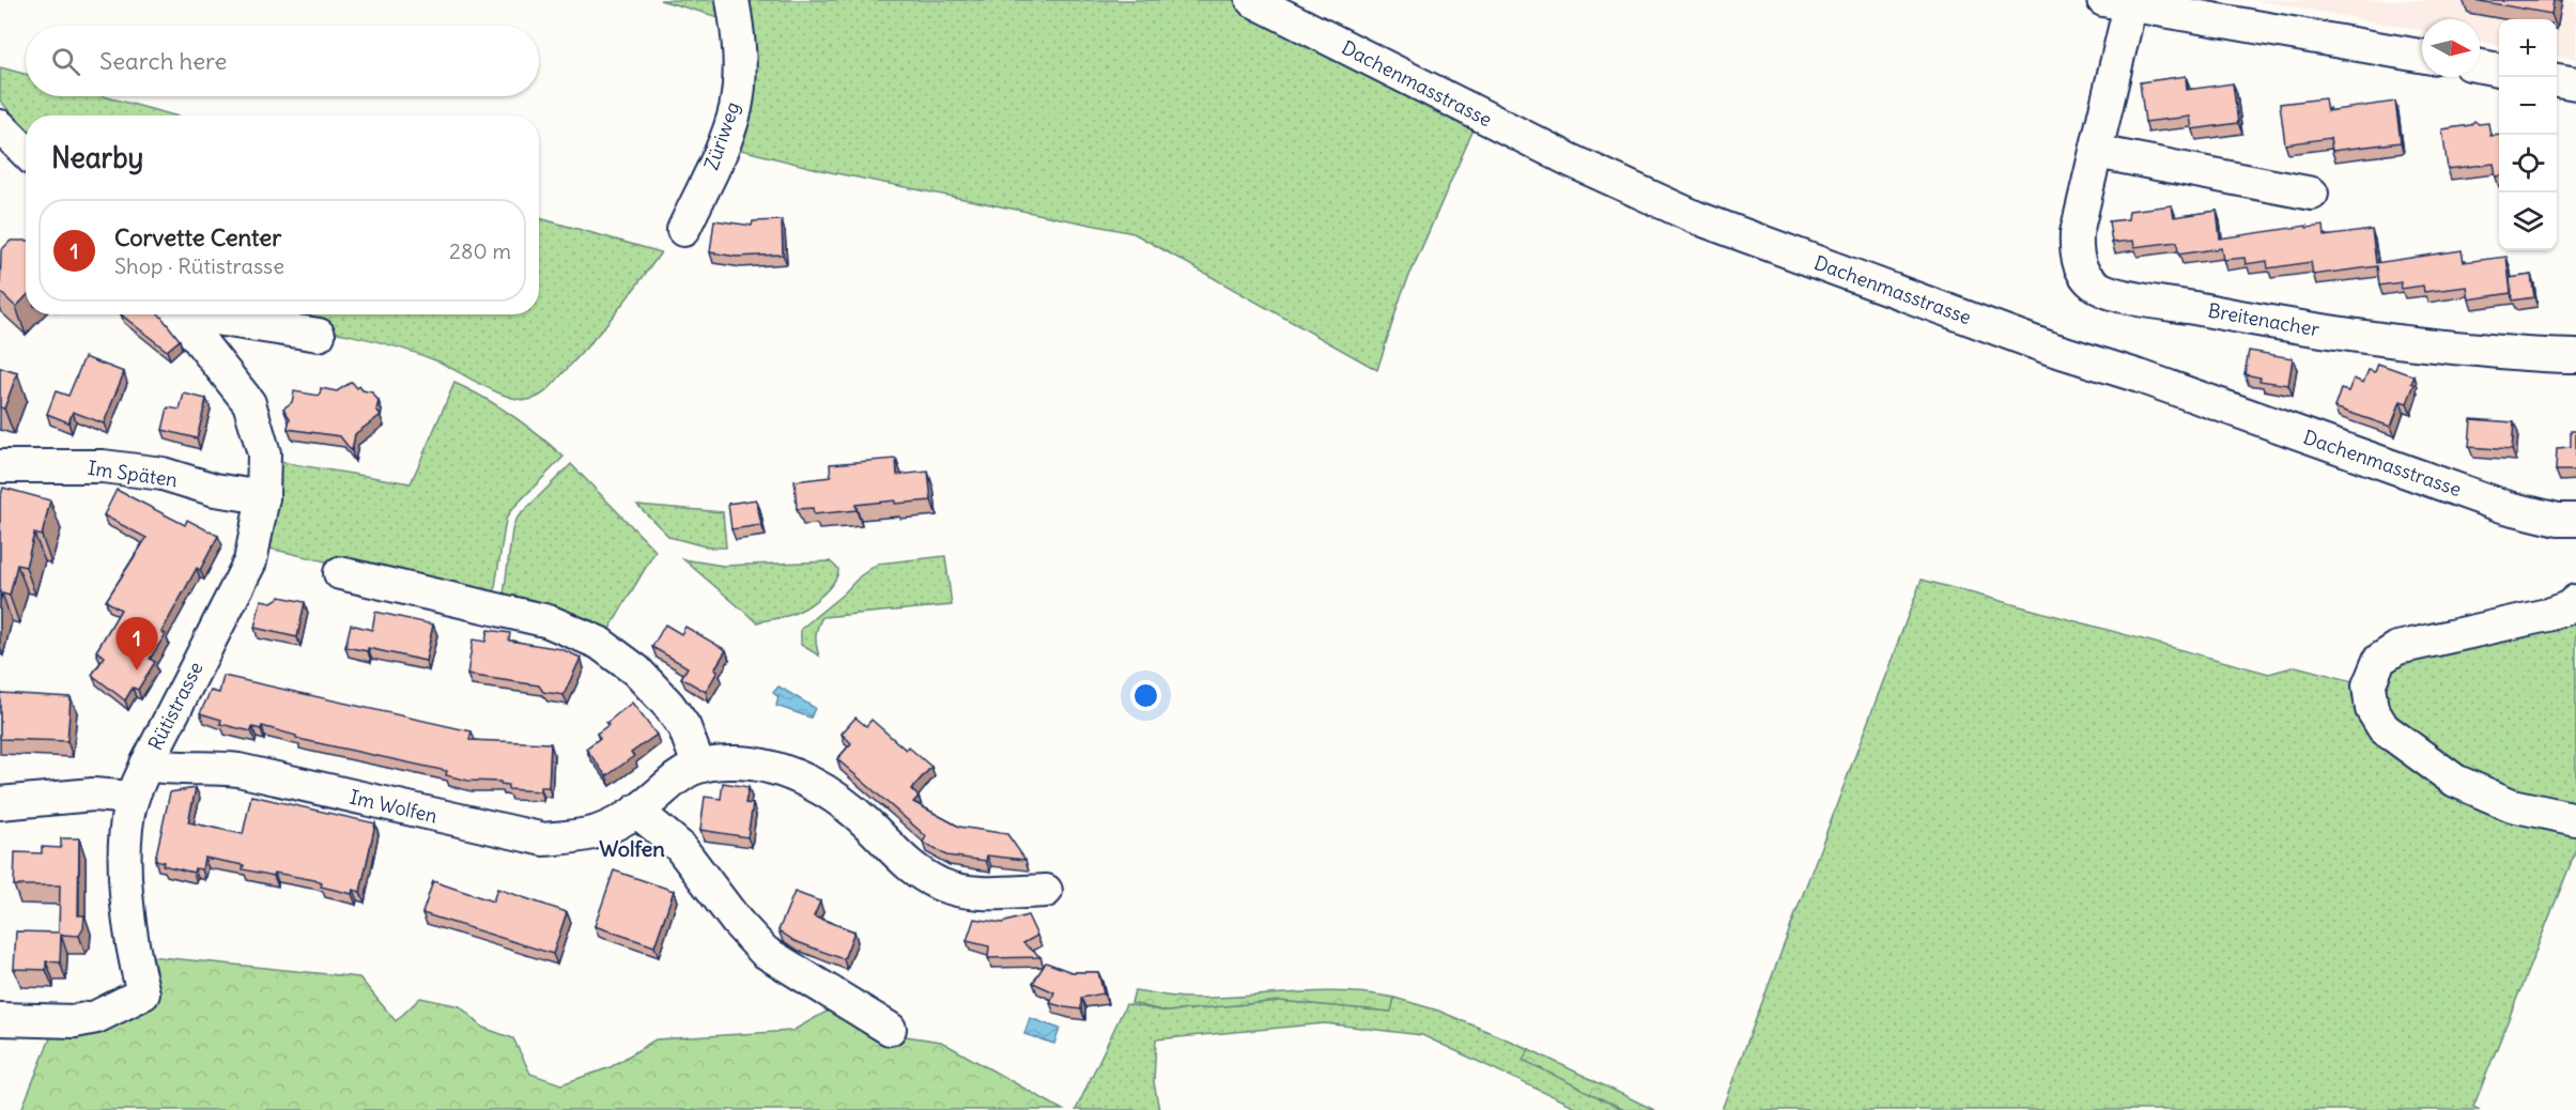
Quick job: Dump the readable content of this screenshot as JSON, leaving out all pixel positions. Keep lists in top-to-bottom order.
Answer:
{
  "streets": {
    "street": [
      "Dachenmasstrasse",
      "Züriweg",
      "Breitenacher",
      "Im Späten",
      "Rütistrasse",
      "Im Wolfen"
    ]
  },
  "crossings": [
    ["Im Späten", "Rütistrasse"],
    ["Rütistrasse", "Im Wolfen"]
  ],
  "districts": ["Wolfen"],
  "north": "right",
  "page": {
    "map_buttons": ["+", "−"],
    "search": "Search here",
    "heading": "Nearby",
    "list": [
      {
        "mark": "1",
        "name": "Corvette Center",
        "note": "Shop · Rütistrasse",
        "value": "280 m"
      }
    ],
    "pins": "1"
  }
}
